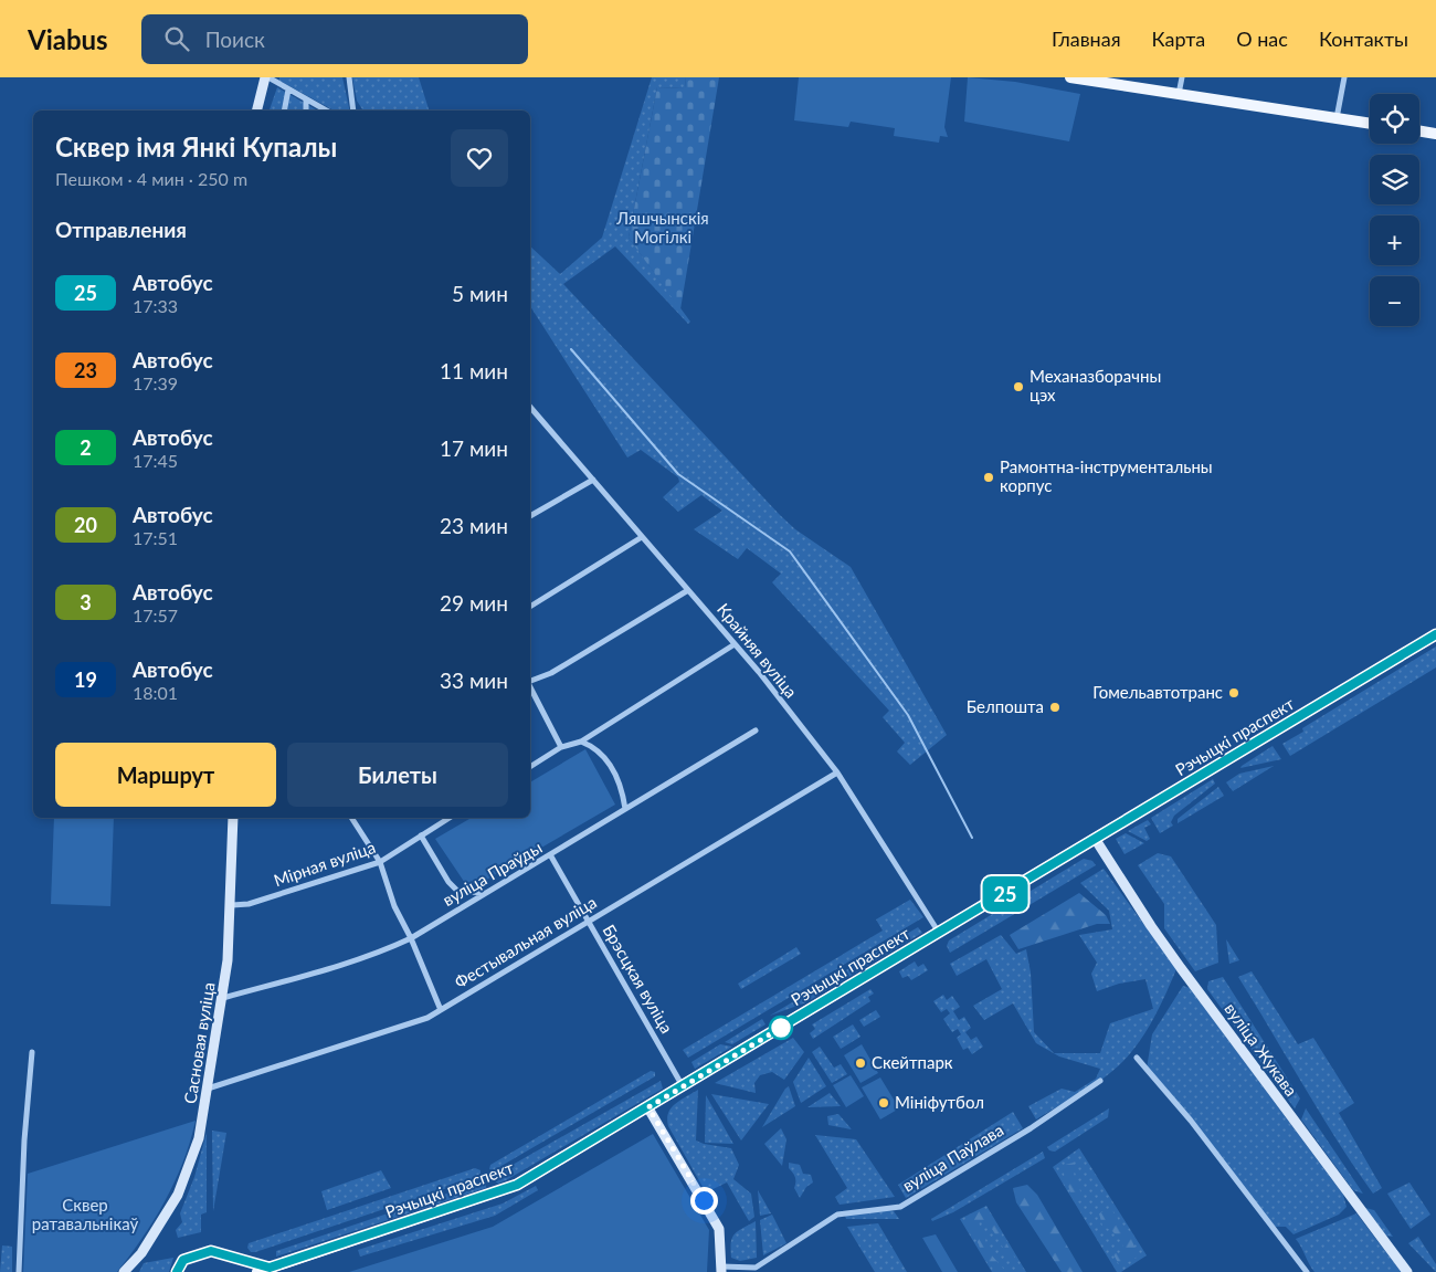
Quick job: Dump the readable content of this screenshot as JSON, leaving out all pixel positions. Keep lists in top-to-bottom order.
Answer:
{
  "streets": {
    "main road": ["Рэчыцкі праспект"],
    "street": [
      "Крайняя вуліца",
      "Мірная вуліца",
      "вуліца Праўды",
      "Фестывальная вуліца",
      "Брэсцкая вуліца",
      "Сасновая вуліца",
      "вуліца Жукава",
      "вуліца Паўлава"
    ]
  },
  "crossings": [
    ["Крайняя вуліца", "Рэчыцкі праспект"],
    ["Крайняя вуліца", "Фестывальная вуліца"],
    ["Рэчыцкі праспект", "Брэсцкая вуліца"],
    ["Рэчыцкі праспект", "вуліца Жукава"],
    ["Мірная вуліца", "Сасновая вуліца"],
    ["вуліца Праўды", "Брэсцкая вуліца"],
    ["вуліца Праўды", "Сасновая вуліца"],
    ["Фестывальная вуліца", "Брэсцкая вуліца"],
    ["Фестывальная вуліца", "Сасновая вуліца"]
  ],
  "parks": ["Ляшчынскія Могілкі", "Сквер ратавальнікаў"],
  "places": [
    "Механазборачны цэх",
    "Рамонтна-інструментальны корпус",
    "Гомельавтотранс",
    "Белпошта",
    "Скейтпарк",
    "Мініфутбол"
  ],
  "lines": ["bus line 25"],
  "page": {
    "header": "Viabus",
    "search": "Поиск",
    "nav": [
      "Главная",
      "Карта",
      "О нас",
      "Контакты"
    ],
    "on_map": "25",
    "map_buttons": ["+", "−"],
    "heading": [
      ["Сквер імя Янкі Купалы", "Пешком · 4 мин · 250 m"],
      "Отправления"
    ],
    "list": [
      {
        "mark": "25",
        "name": "Автобус",
        "note": "17:33",
        "value": "5 мин"
      },
      {
        "mark": "23",
        "name": "Автобус",
        "note": "17:39",
        "value": "11 мин"
      },
      {
        "mark": "2",
        "name": "Автобус",
        "note": "17:45",
        "value": "17 мин"
      },
      {
        "mark": "20",
        "name": "Автобус",
        "note": "17:51",
        "value": "23 мин"
      },
      {
        "mark": "3",
        "name": "Автобус",
        "note": "17:57",
        "value": "29 мин"
      },
      {
        "mark": "19",
        "name": "Автобус",
        "note": "18:01",
        "value": "33 мин"
      }
    ],
    "buttons": ["Маршрут", "Билеты"]
  }
}
